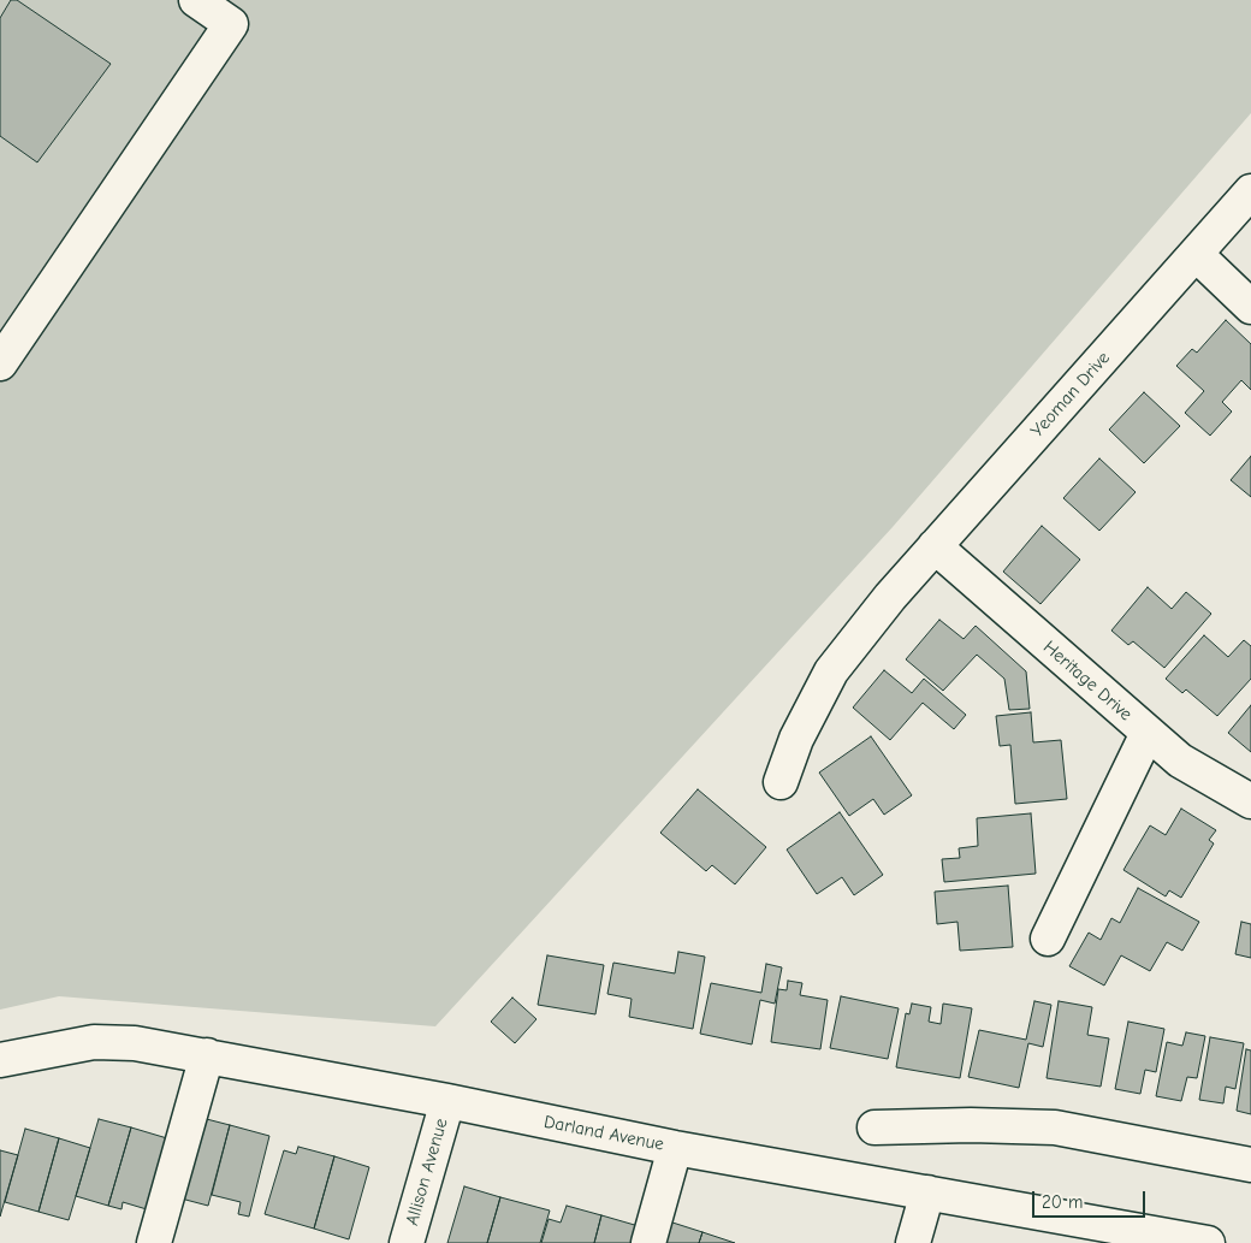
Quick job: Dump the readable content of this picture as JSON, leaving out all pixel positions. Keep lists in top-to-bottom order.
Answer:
{
  "streets": {
    "street": [
      "Yeoman Drive",
      "Heritage Drive",
      "Darland Avenue",
      "Allison Avenue"
    ]
  },
  "crossings": [
    ["Yeoman Drive", "Heritage Drive"],
    ["Darland Avenue", "Allison Avenue"]
  ],
  "scale_bar": "20 m"
}
